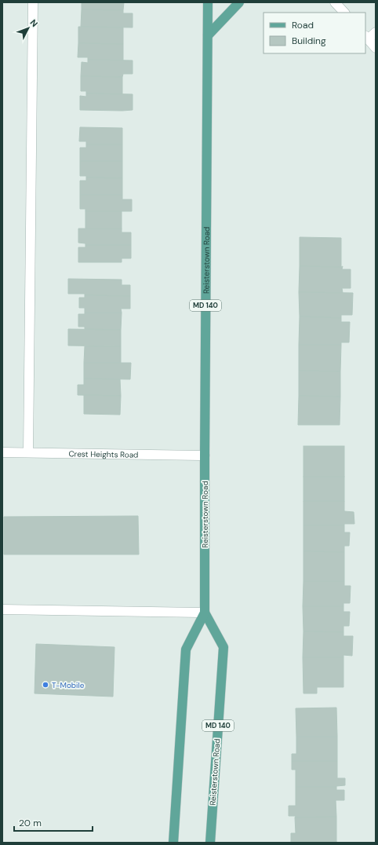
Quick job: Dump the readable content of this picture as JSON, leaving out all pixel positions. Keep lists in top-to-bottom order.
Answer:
{
  "streets": {
    "main road": ["Reisterstown Road", "MD 140"],
    "street": ["Crest Heights Road"]
  },
  "crossings": [
    ["Reisterstown Road", "Crest Heights Road"]
  ],
  "places": ["T-Mobile"],
  "legend": ["Road", "Building"],
  "scale_bar": "20 m",
  "north": "top right"
}
